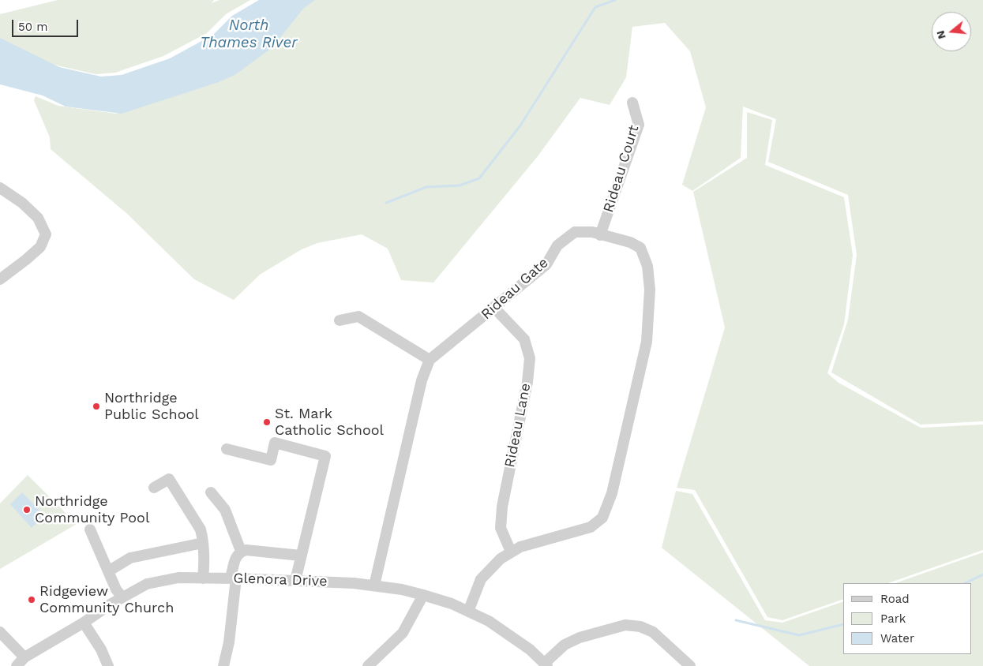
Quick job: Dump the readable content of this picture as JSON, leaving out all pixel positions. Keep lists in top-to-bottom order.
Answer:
{
  "streets": {
    "street": [
      "Rideau Court",
      "Rideau Gate",
      "Rideau Lane",
      "Glenora Drive"
    ]
  },
  "crossings": [
    ["Rideau Court", "Rideau Gate"],
    ["Rideau Gate", "Rideau Lane"],
    ["Rideau Gate", "Glenora Drive"]
  ],
  "water": ["North Thames River"],
  "places": [
    "Northridge Public School",
    "St. Mark Catholic School",
    "Northridge Community Pool",
    "Ridgeview Community Church"
  ],
  "legend": ["Road", "Park", "Water"],
  "scale_bar": "50 m",
  "north": "left"
}
